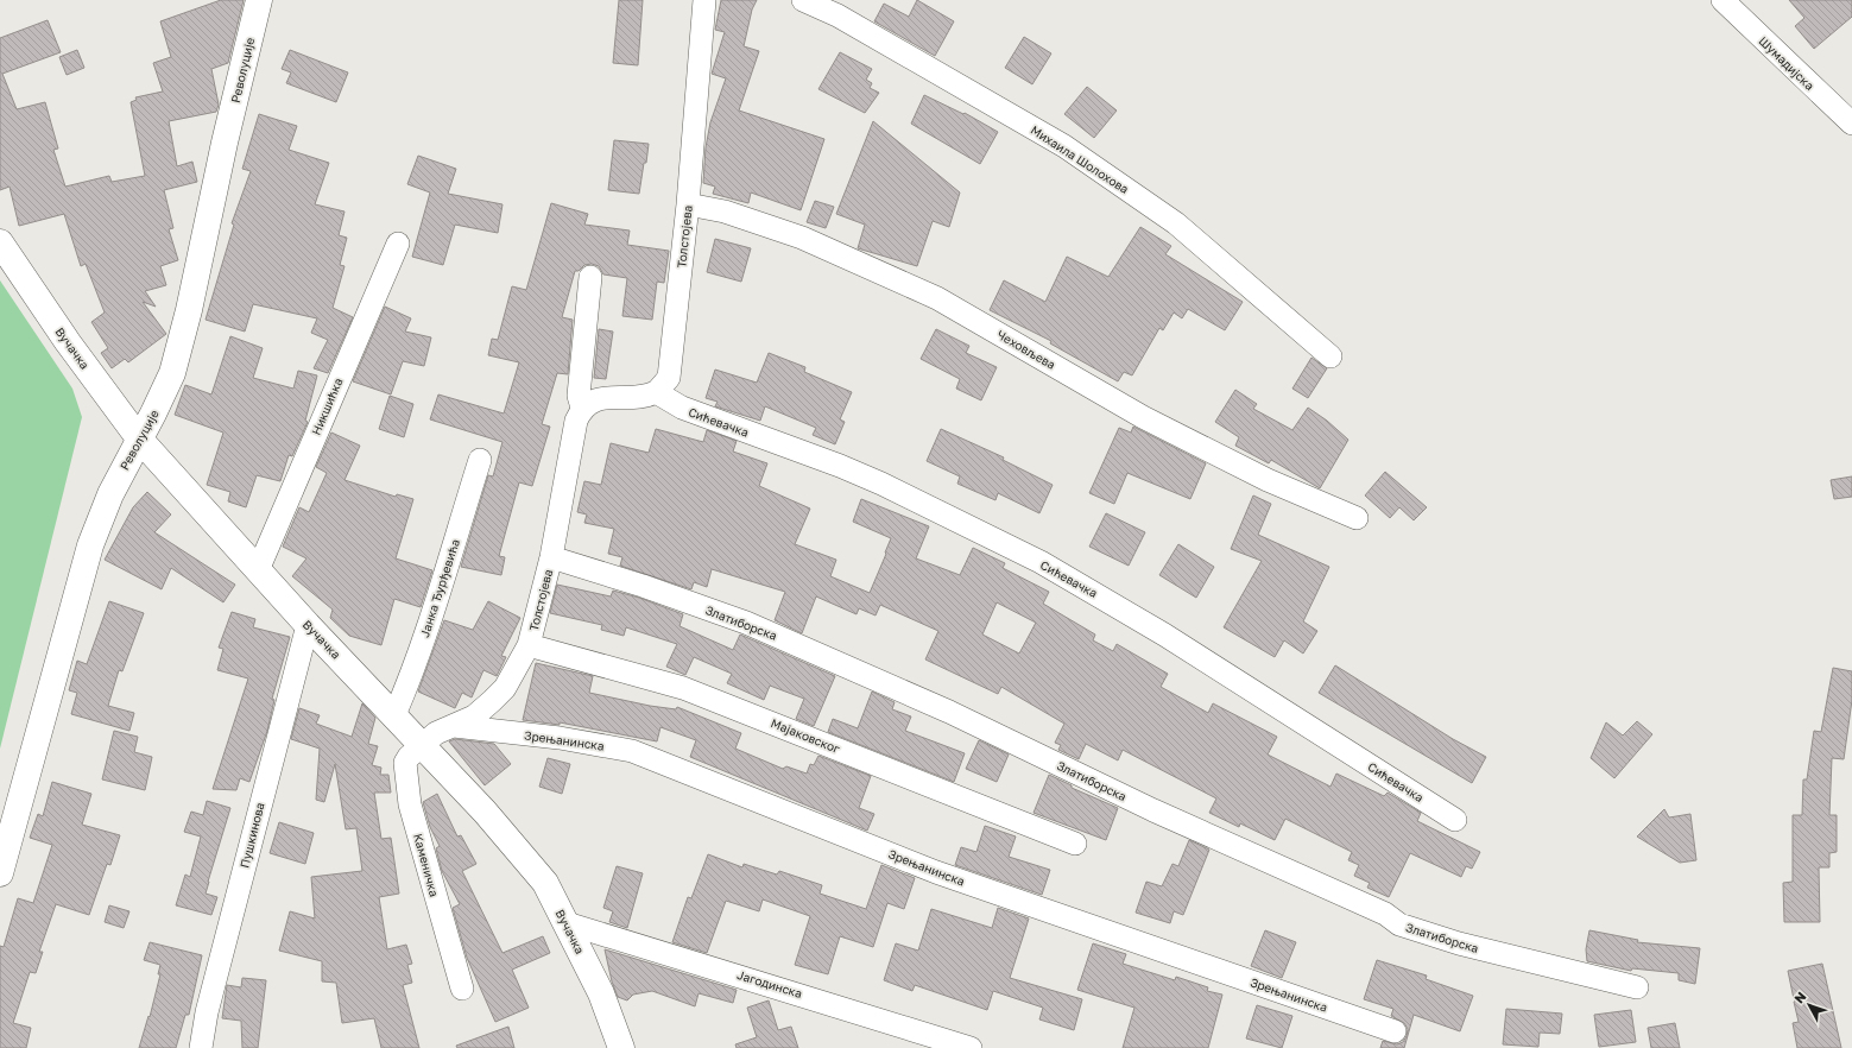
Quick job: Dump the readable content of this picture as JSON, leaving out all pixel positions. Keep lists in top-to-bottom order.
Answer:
{
  "streets": {
    "street": [
      "Шумадијска",
      "Револуције",
      "Михаила Шолохова",
      "Толстојева",
      "Вучачка",
      "Чеховљева",
      "Никшићка",
      "Сићевачка",
      "Јанка Ђурђевића",
      "Златиборска",
      "Мајаковског",
      "Зрењанинска",
      "Пушкинова",
      "Каменичка",
      "Јагодинска"
    ]
  },
  "crossings": [
    ["Револуције", "Вучачка"],
    ["Толстојева", "Вучачка"],
    ["Толстојева", "Чеховљева"],
    ["Толстојева", "Сићевачка"],
    ["Толстојева", "Златиборска"],
    ["Толстојева", "Мајаковског"],
    ["Толстојева", "Зрењанинска"],
    ["Толстојева", "Каменичка"],
    ["Вучачка", "Никшићка"],
    ["Вучачка", "Јанка Ђурђевића"],
    ["Вучачка", "Пушкинова"],
    ["Вучачка", "Каменичка"],
    ["Вучачка", "Јагодинска"]
  ],
  "north": "top left"
}
